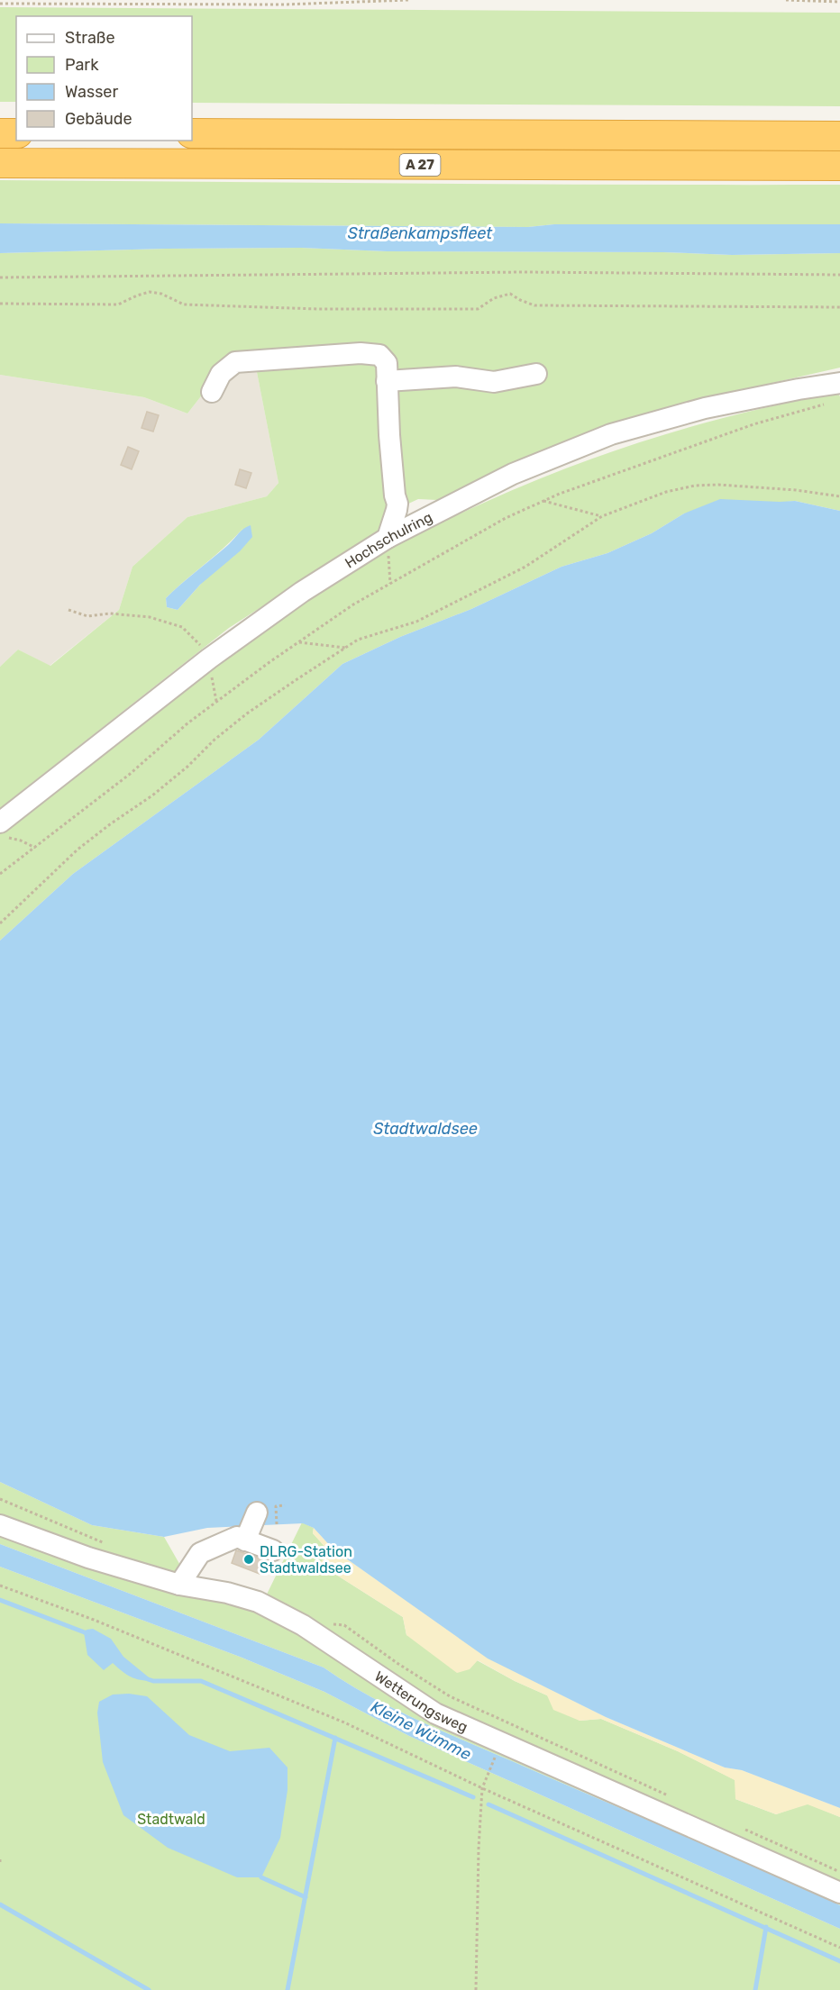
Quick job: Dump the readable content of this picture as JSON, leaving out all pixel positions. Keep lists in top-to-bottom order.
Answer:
{
  "streets": {
    "highway": ["A 27"],
    "street": ["Hochschulring", "Wetterungsweg"]
  },
  "water": ["Straßenkampsfleet", "Stadtwaldsee", "Kleine Wümme"],
  "parks": ["Stadtwald"],
  "places": ["DLRG-Station Stadtwaldsee"],
  "legend": [
    "Straße",
    "Park",
    "Wasser",
    "Gebäude"
  ]
}
